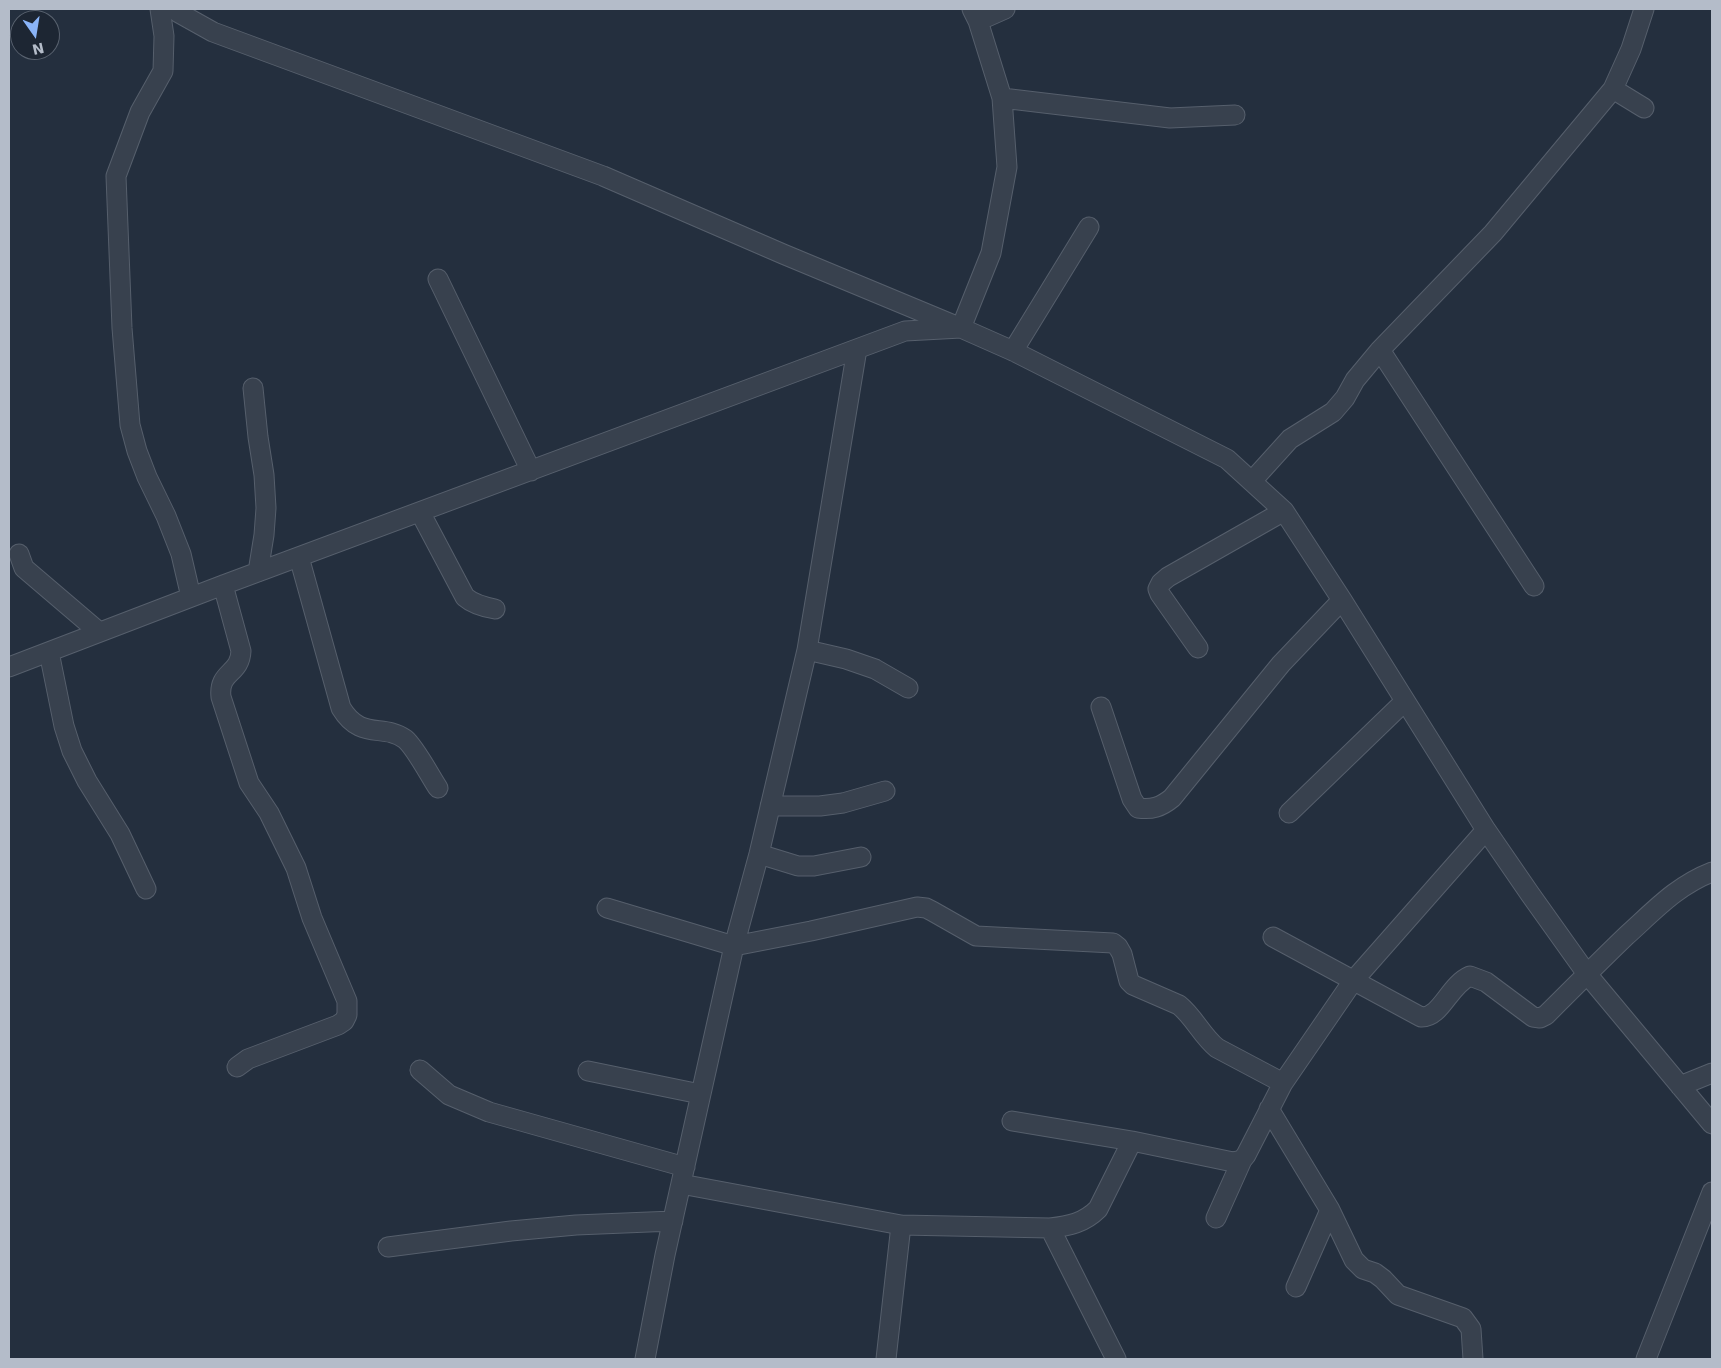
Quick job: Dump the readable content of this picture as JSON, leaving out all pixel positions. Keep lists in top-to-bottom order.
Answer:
{
  "north": "bottom"
}
